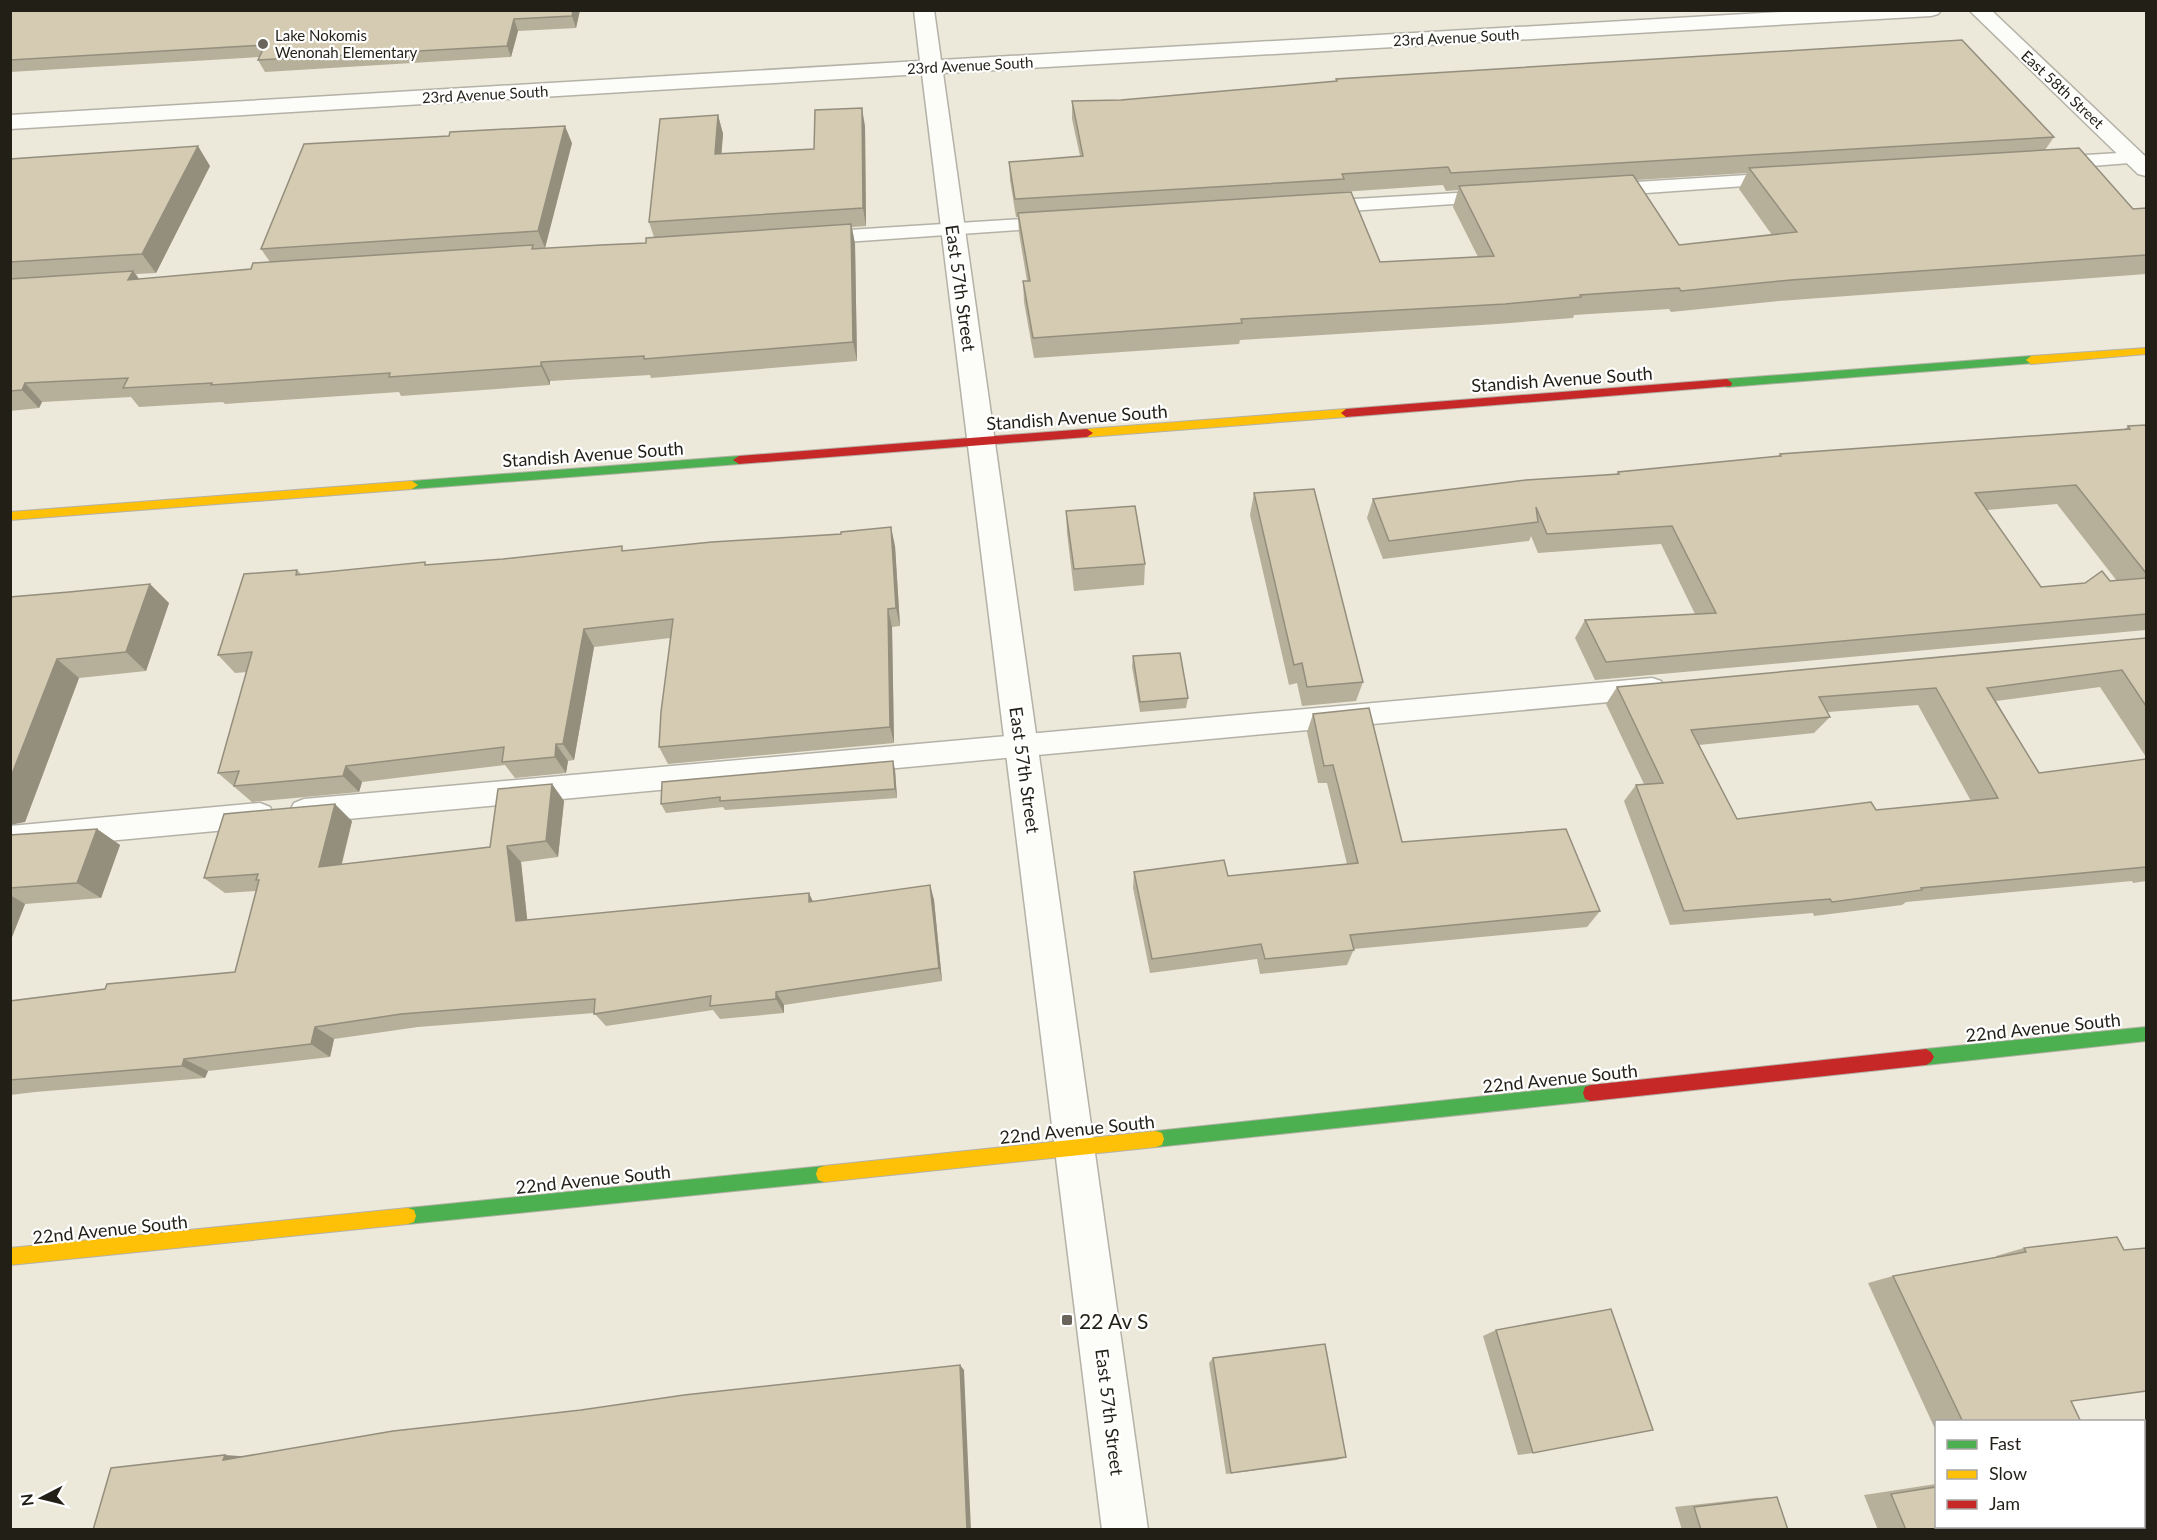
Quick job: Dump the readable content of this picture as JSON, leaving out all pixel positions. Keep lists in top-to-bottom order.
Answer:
{
  "streets": {
    "street": [
      "23rd Avenue South",
      "East 58th Street",
      "East 57th Street",
      "Standish Avenue South",
      "22nd Avenue South"
    ]
  },
  "crossings": [
    ["23rd Avenue South", "East 57th Street"],
    ["East 57th Street", "Standish Avenue South"],
    ["East 57th Street", "22nd Avenue South"]
  ],
  "places": {
    "other": ["Lake Nokomis Wenonah Elementary"],
    "transit": ["22 Av S"]
  },
  "legend": ["Fast", "Slow", "Jam"],
  "north": "left"
}
